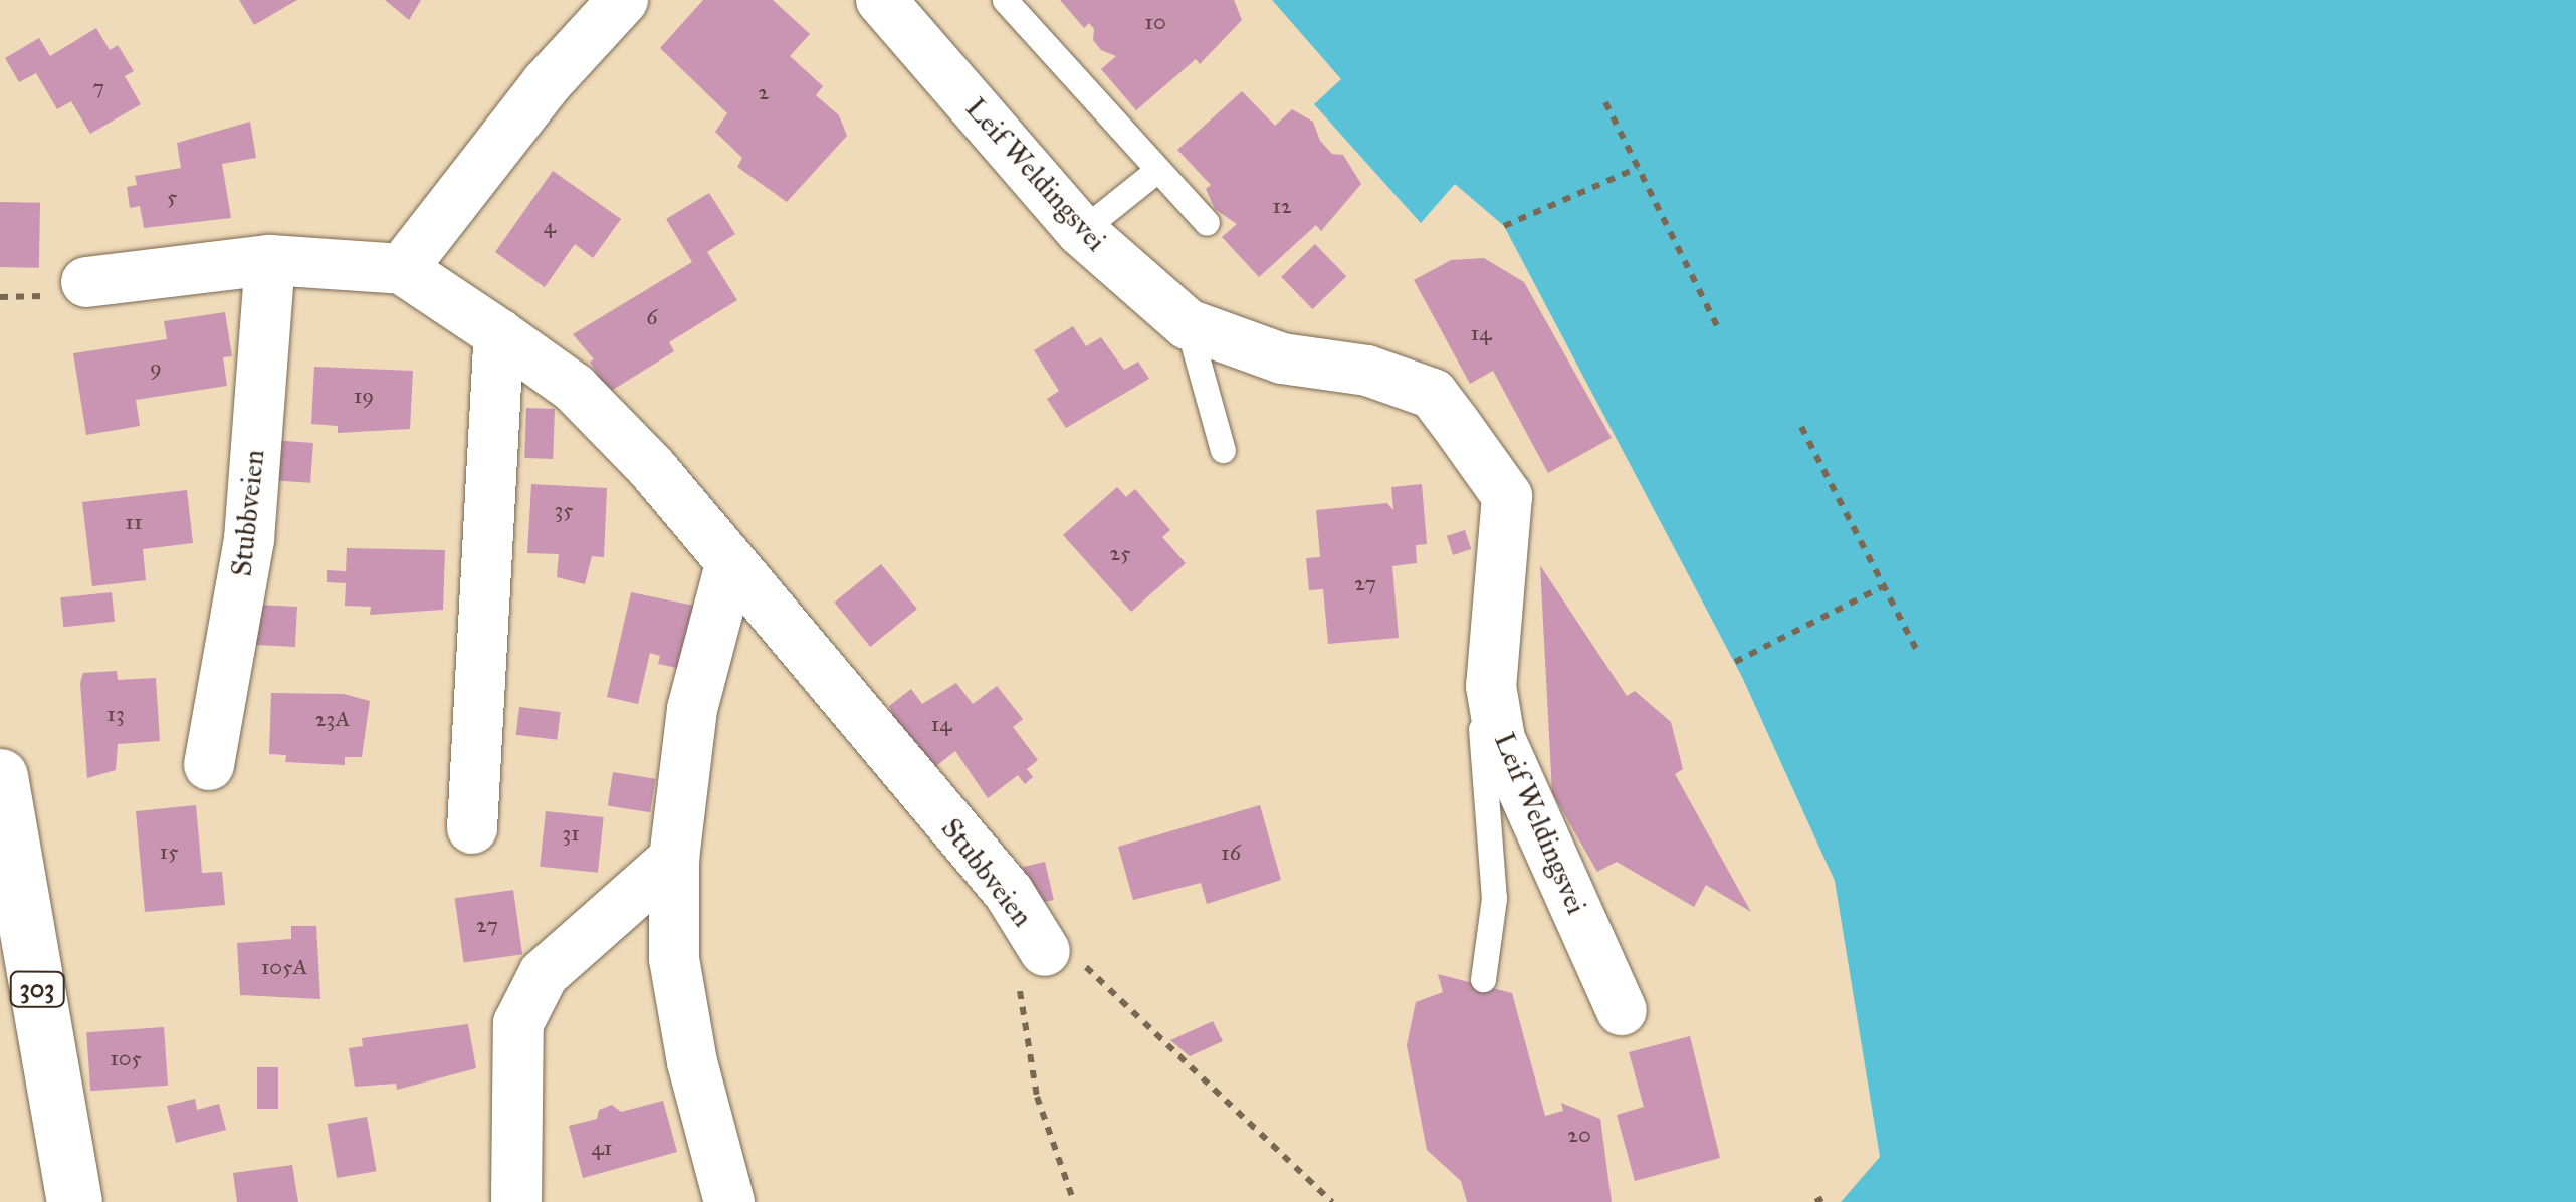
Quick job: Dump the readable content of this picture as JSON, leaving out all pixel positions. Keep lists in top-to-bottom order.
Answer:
{
  "streets": {
    "main road": ["303"],
    "street": ["Leif Weldingsvei", "Stubbveien"]
  },
  "house_numbers": [
    "10",
    "7",
    "2",
    "5",
    "12",
    "4",
    "6",
    "14",
    "9",
    "19",
    "35",
    "11",
    "25",
    "27",
    "13",
    "23A",
    "14",
    "31",
    "15",
    "16",
    "27",
    "105A",
    "105",
    "20",
    "41"
  ]
}
